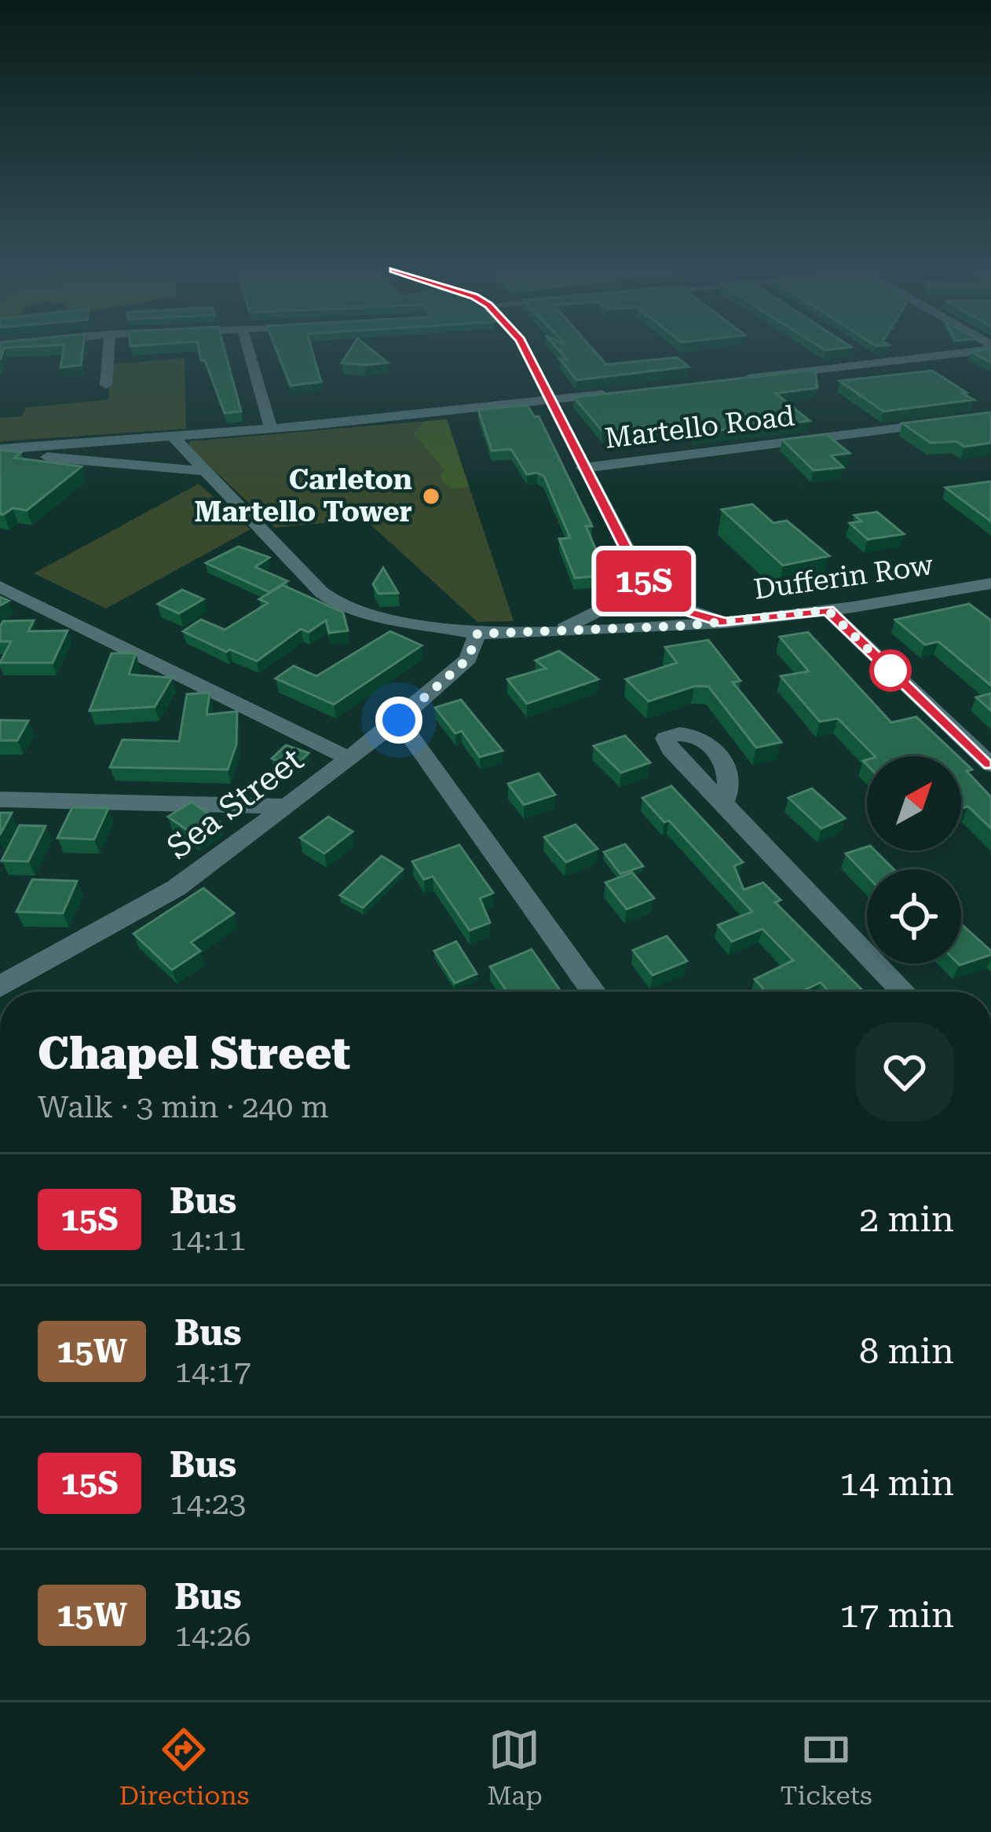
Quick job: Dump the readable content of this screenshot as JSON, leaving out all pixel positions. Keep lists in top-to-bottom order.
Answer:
{
  "streets": {
    "street": ["Martello Road", "Dufferin Row", "Sea Street"]
  },
  "crossings": [
    ["Dufferin Row", "Sea Street"]
  ],
  "places": ["Carleton Martello Tower"],
  "lines": ["bus line 15S"],
  "north": "top right",
  "page": {
    "on_map": "15S",
    "heading": ["Chapel Street", "Walk · 3 min · 240 m"],
    "list": [
      {
        "mark": "15S",
        "name": "Bus",
        "note": "14:11",
        "value": "2 min"
      },
      {
        "mark": "15W",
        "name": "Bus",
        "note": "14:17",
        "value": "8 min"
      },
      {
        "mark": "15S",
        "name": "Bus",
        "note": "14:23",
        "value": "14 min"
      },
      {
        "mark": "15W",
        "name": "Bus",
        "note": "14:26",
        "value": "17 min"
      }
    ],
    "tabs": ["Directions", "Map", "Tickets"]
  }
}
